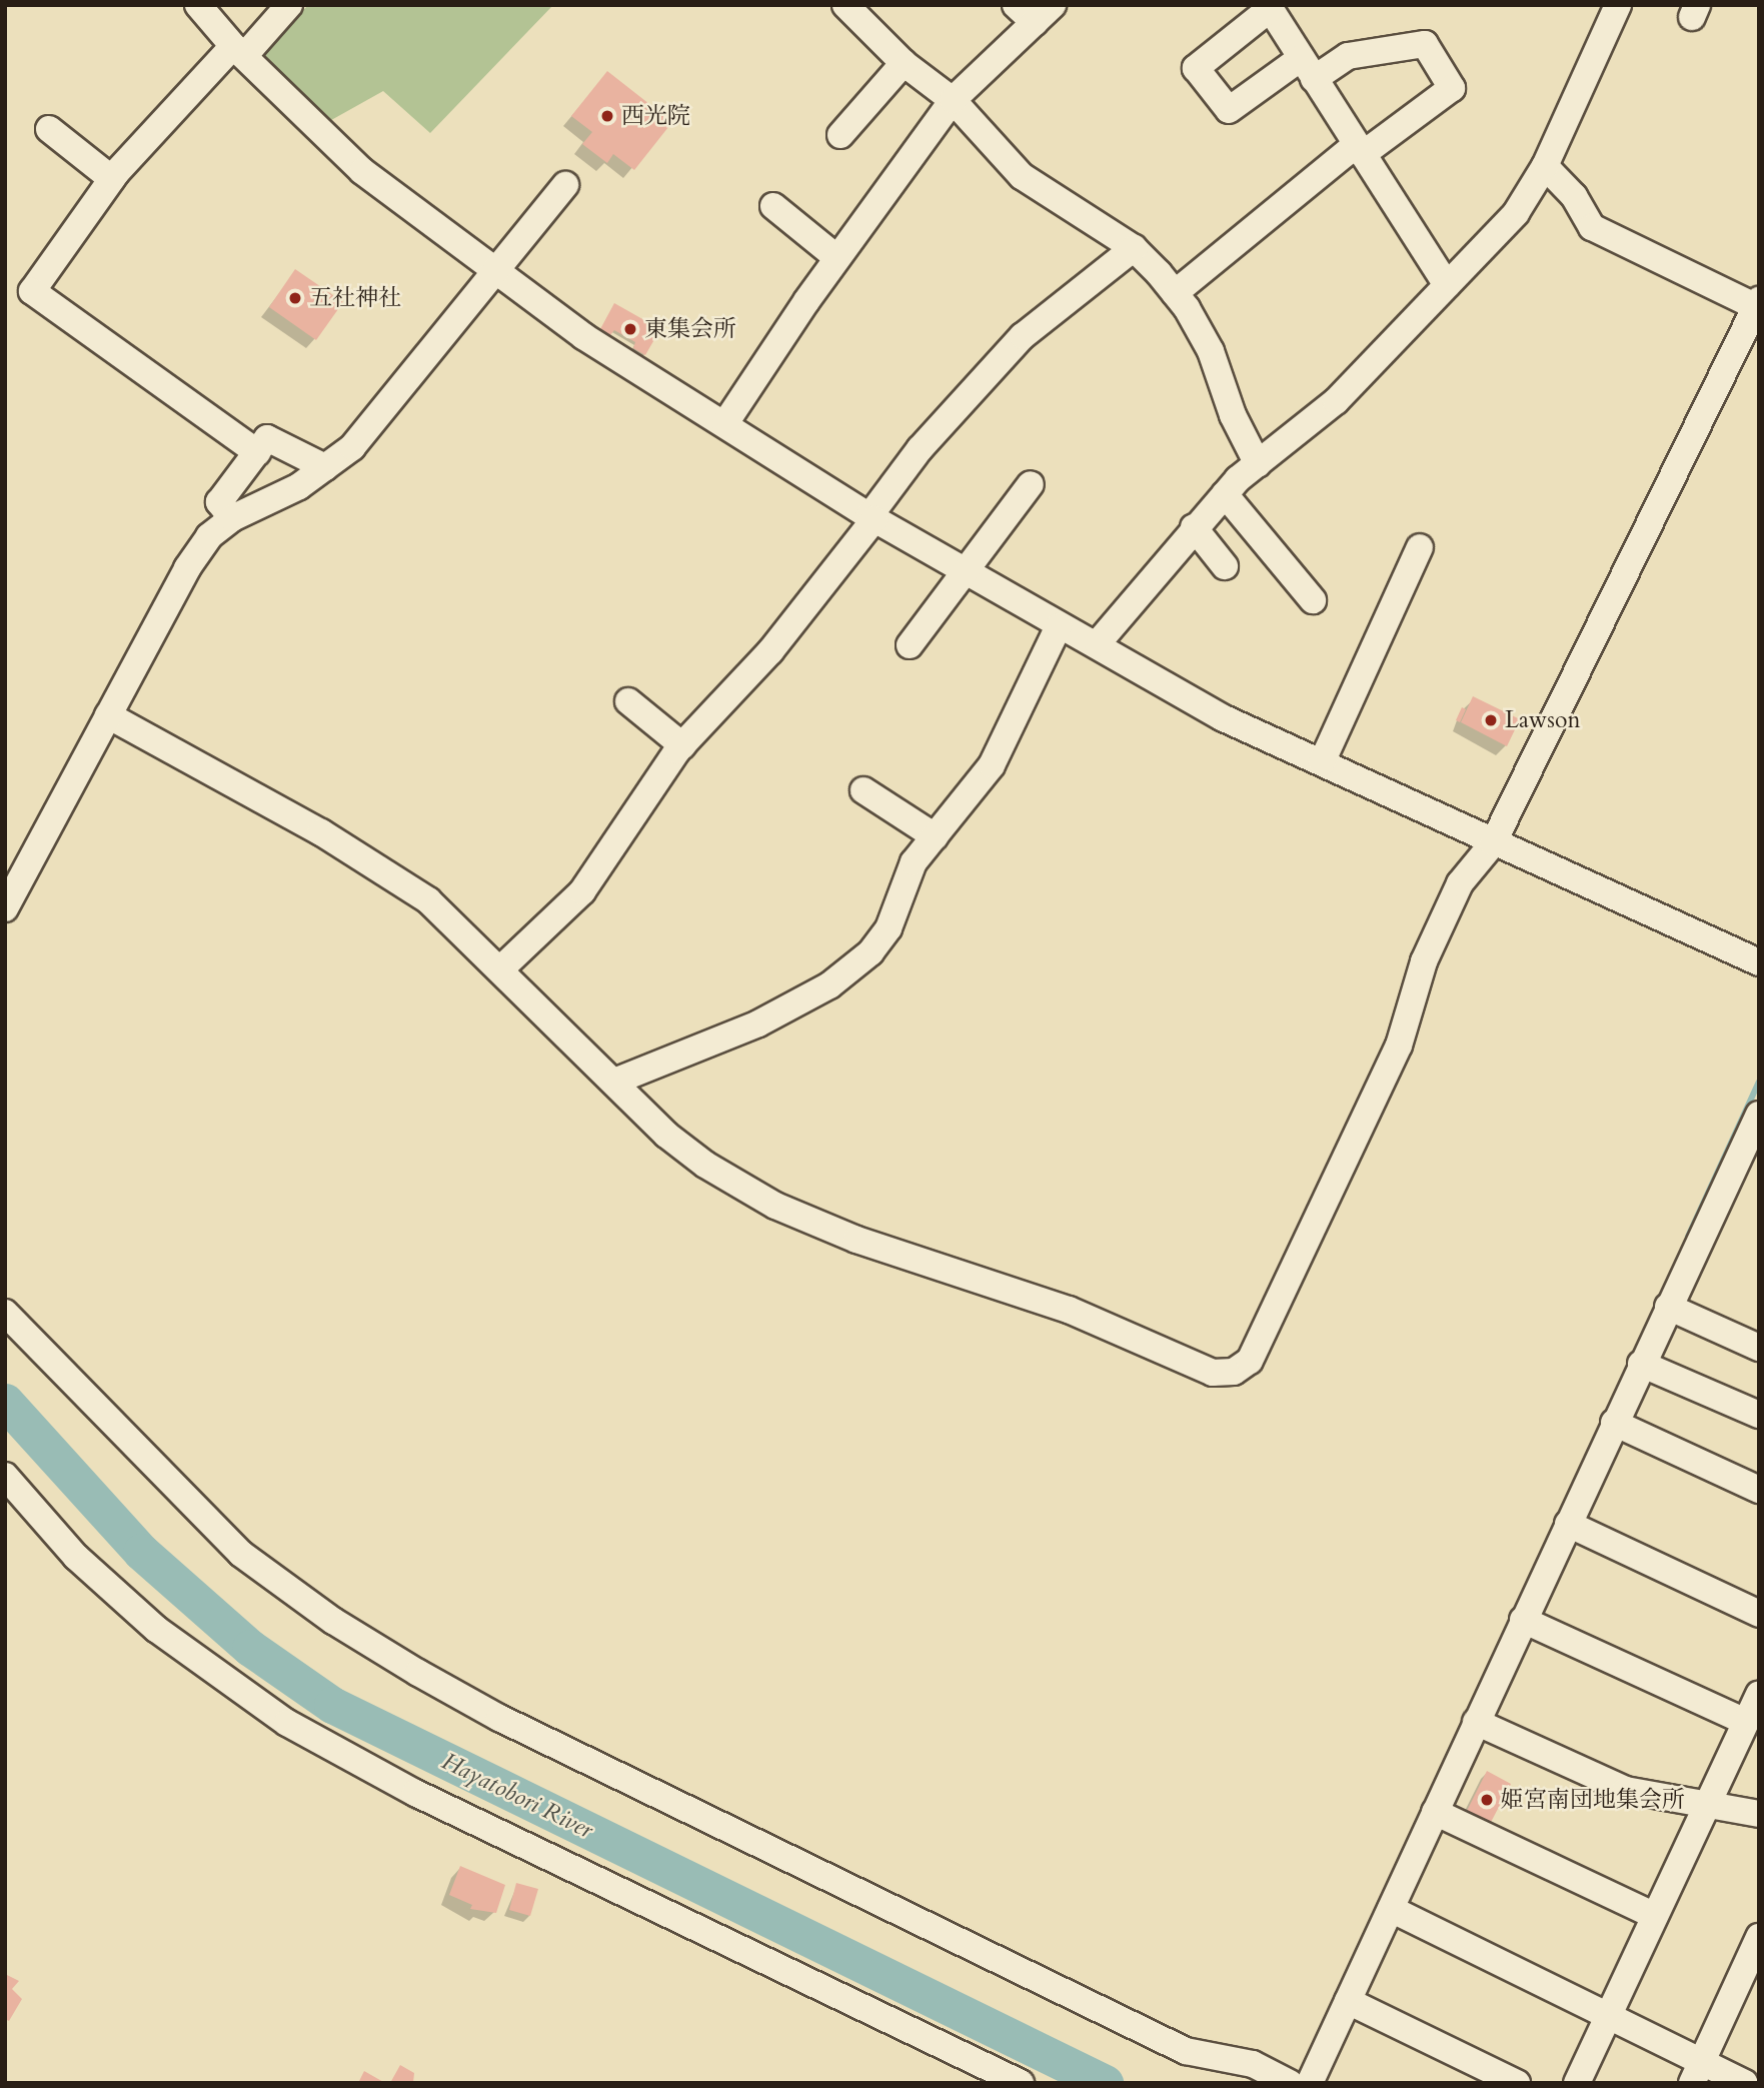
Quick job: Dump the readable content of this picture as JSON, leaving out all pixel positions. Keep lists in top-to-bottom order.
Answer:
{
  "water": ["Hayatobori River"],
  "places": [
    "西光院",
    "五社神社",
    "東集会所",
    "Lawson",
    "姫宮南団地集会所"
  ]
}
